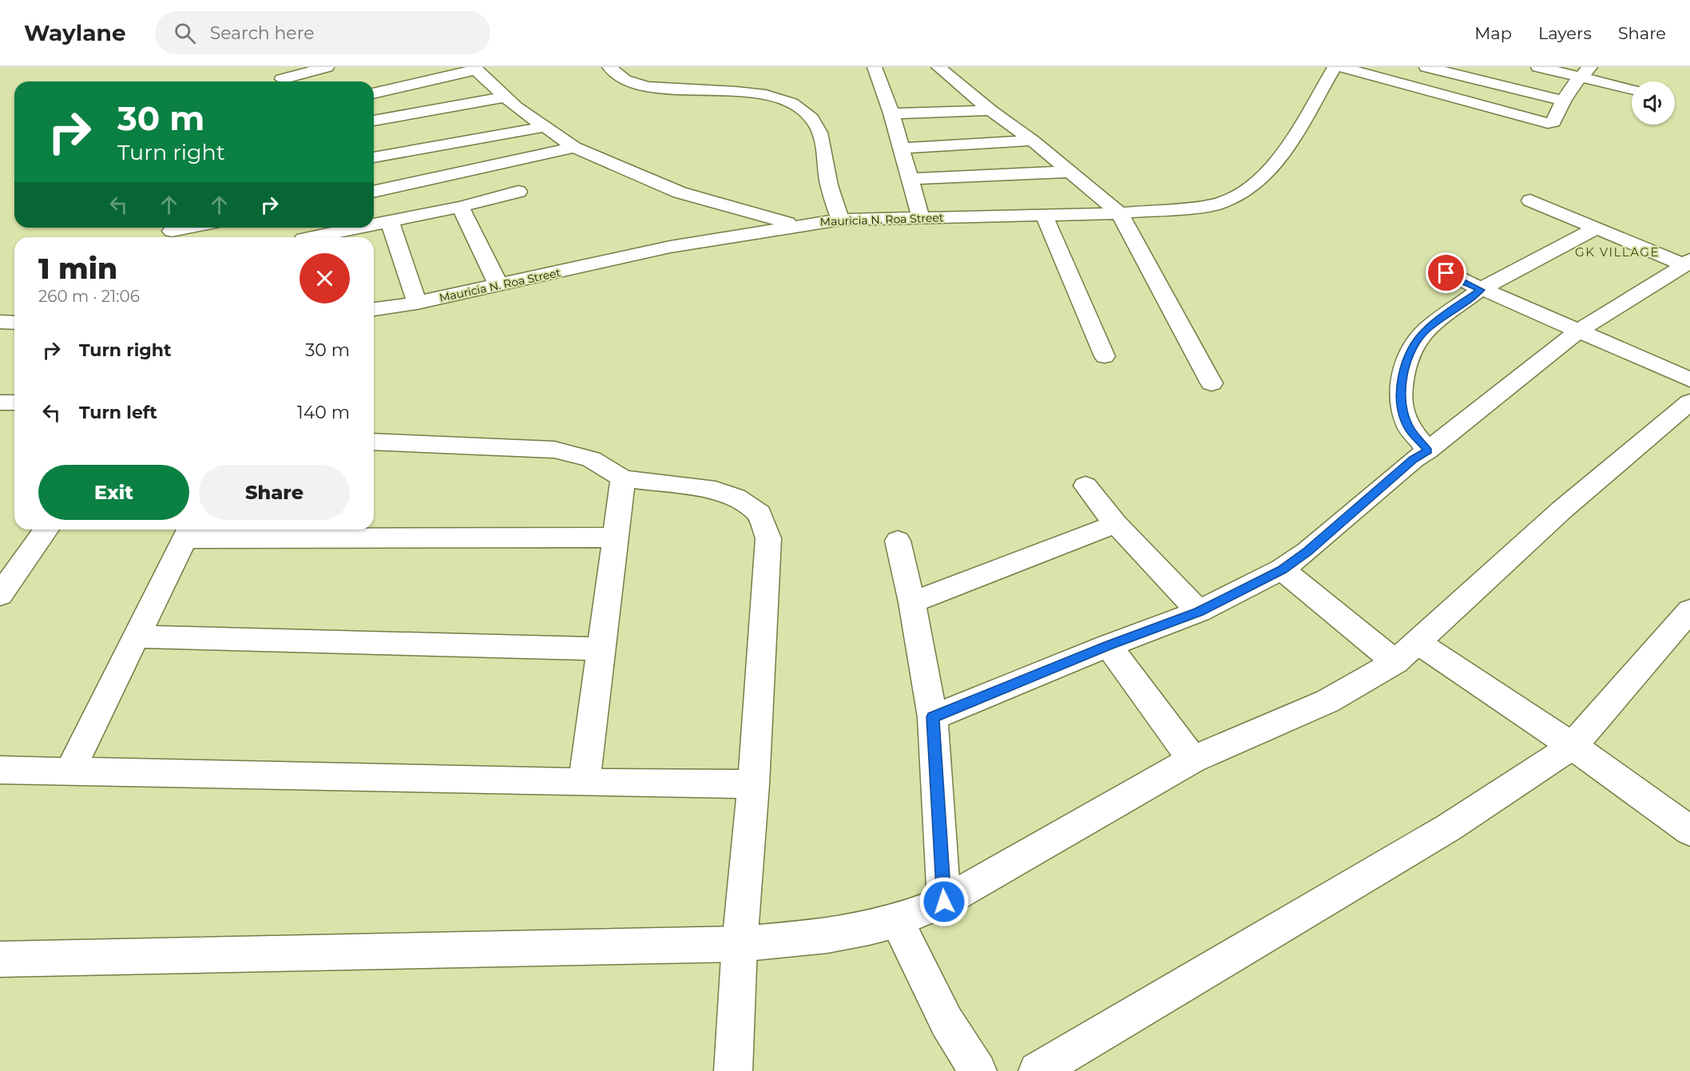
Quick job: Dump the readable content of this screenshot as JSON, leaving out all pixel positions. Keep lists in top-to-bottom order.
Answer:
{
  "streets": {
    "street": ["Mauricia N. Roa Street"]
  },
  "districts": ["GK VILLAGE"],
  "page": {
    "header": "Waylane",
    "search": "Search here",
    "nav": ["Map", "Layers", "Share"],
    "turn": ["30 m", "Turn right"],
    "heading": ["1 min", "260 m · 21:06"],
    "list": [
      {
        "name": "Turn right",
        "value": "30 m"
      },
      {
        "name": "Turn left",
        "value": "140 m"
      }
    ],
    "buttons": ["Exit", "Share"]
  }
}
